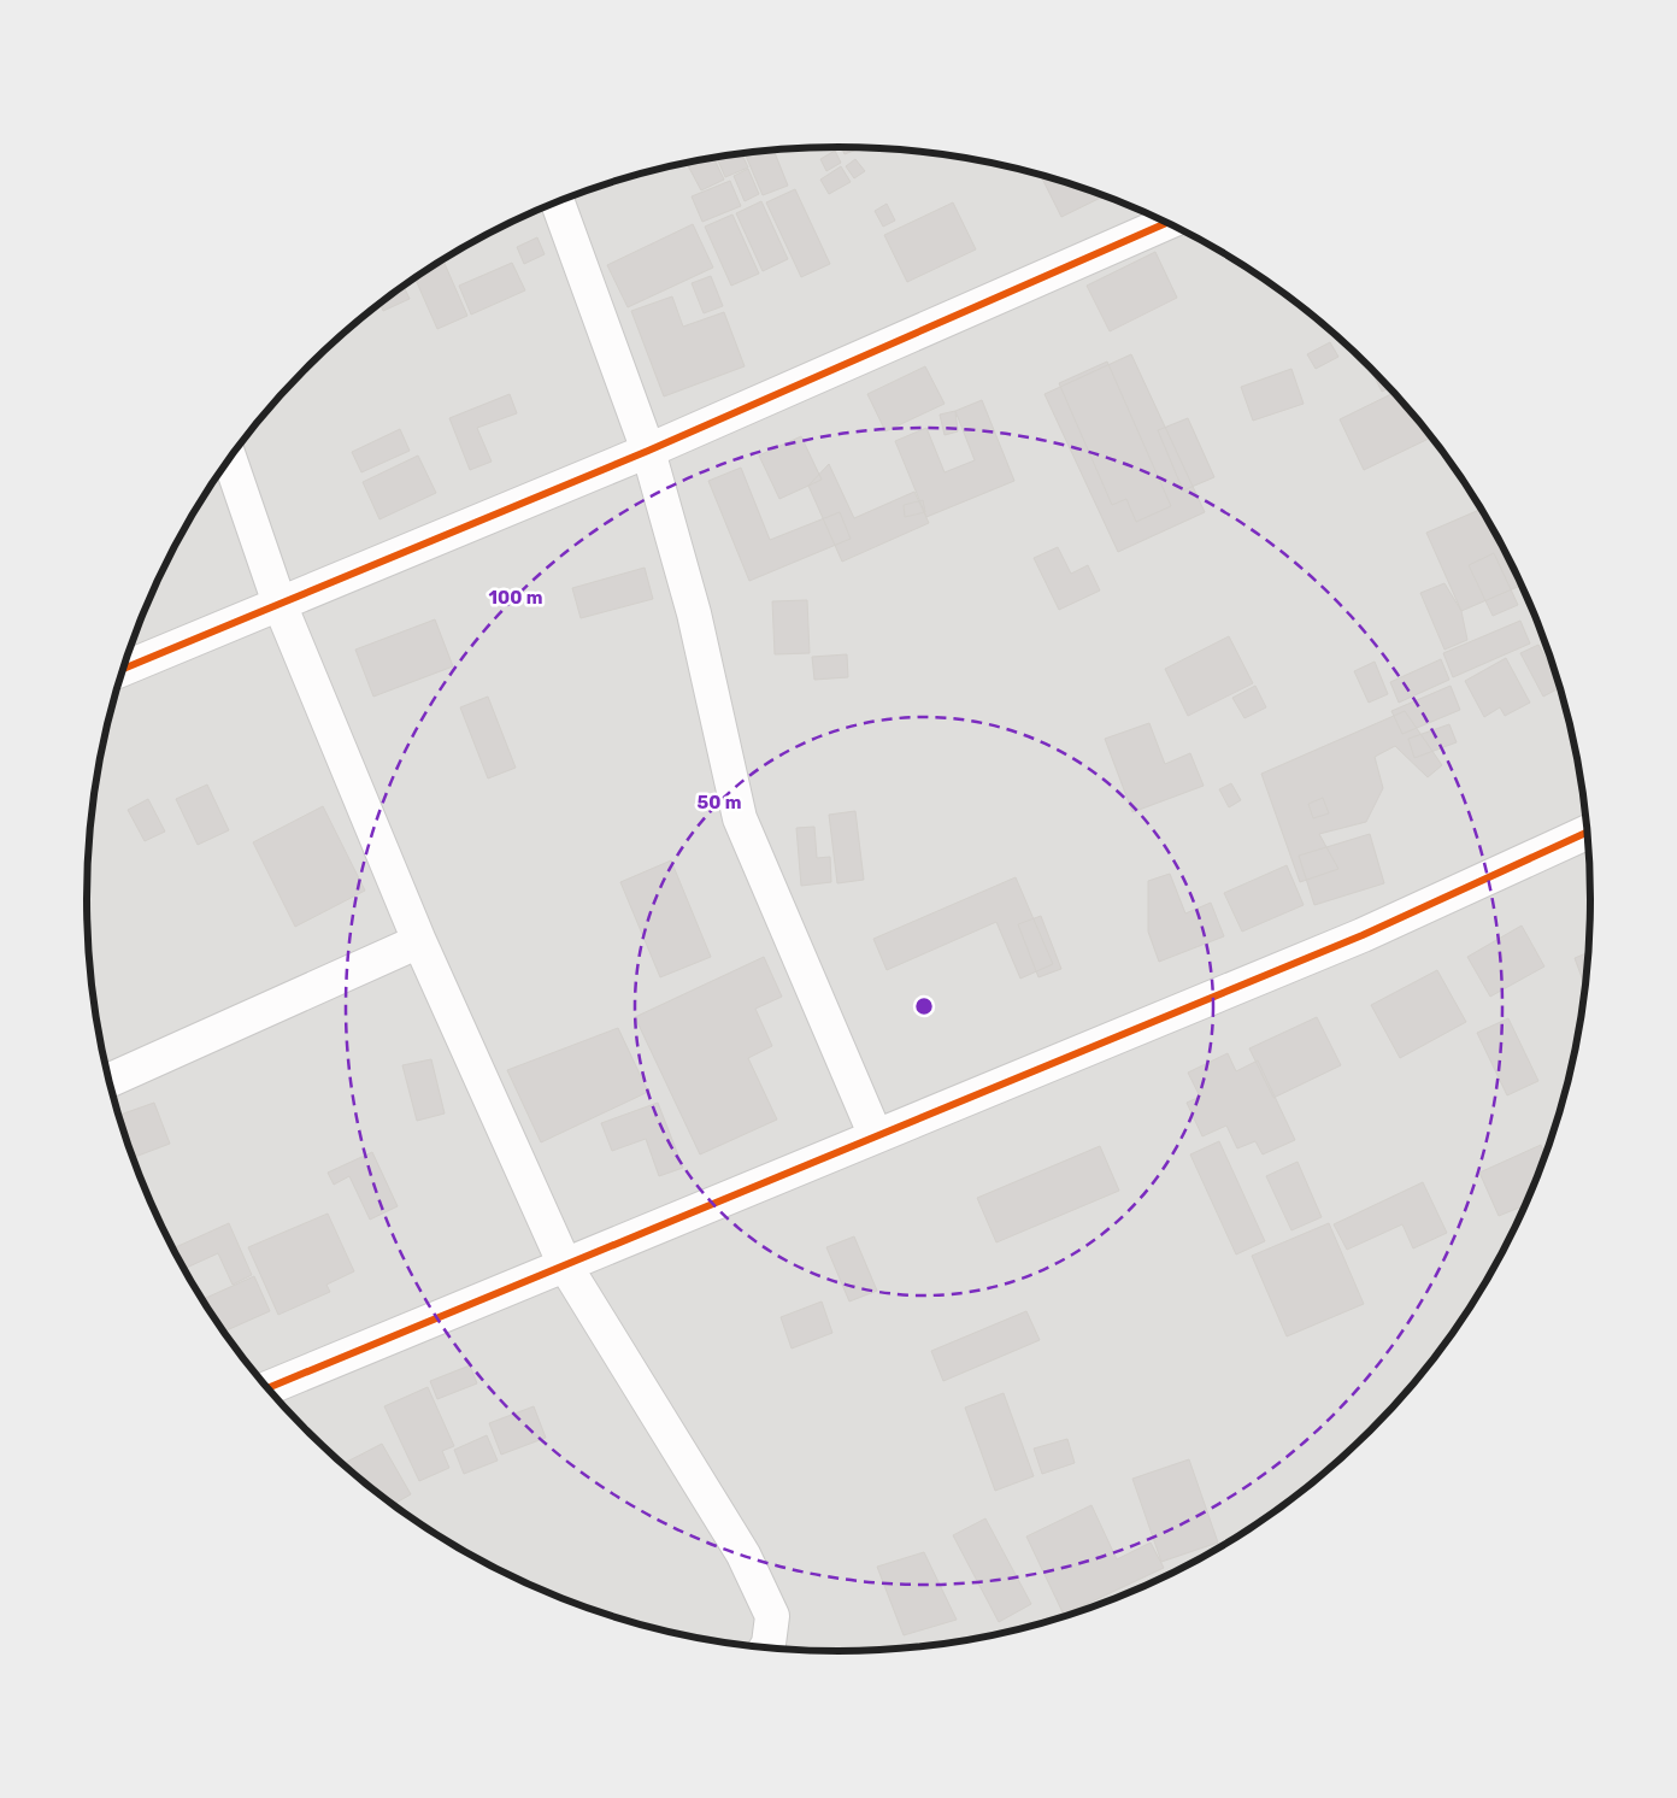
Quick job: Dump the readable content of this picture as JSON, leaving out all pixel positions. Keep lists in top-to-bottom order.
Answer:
{
  "rings": ["100 m", "50 m"]
}
